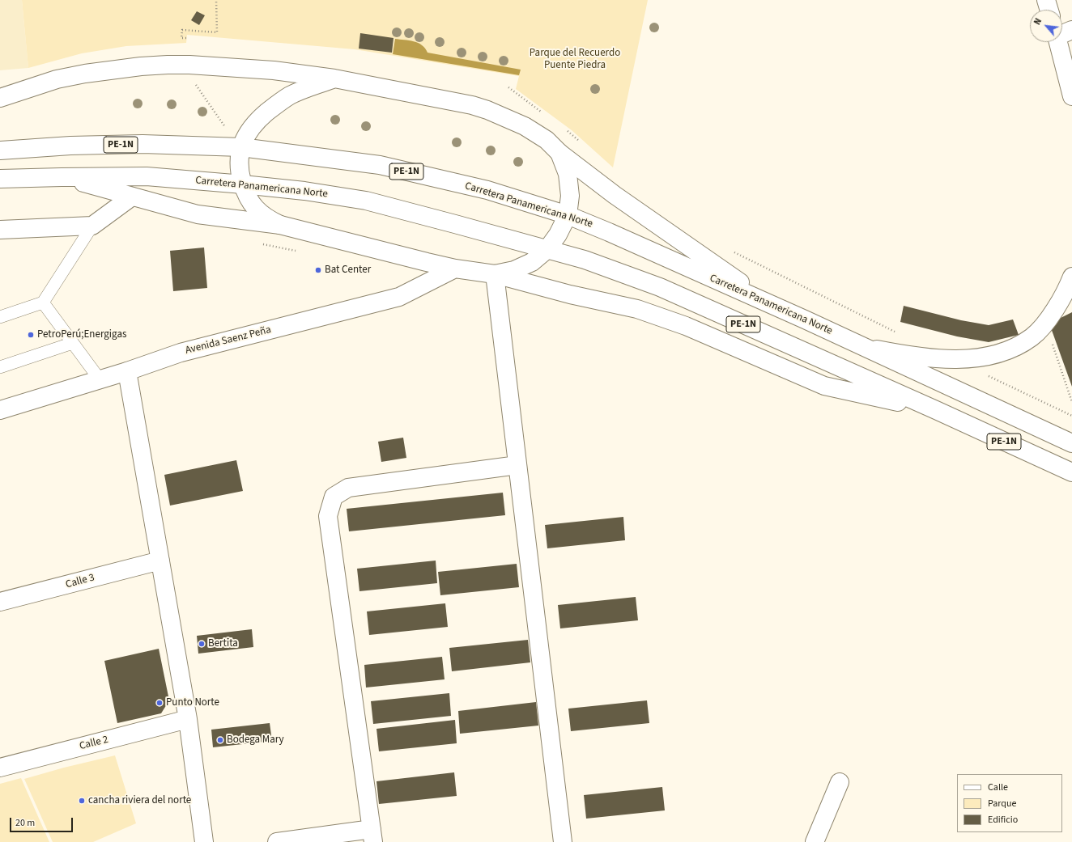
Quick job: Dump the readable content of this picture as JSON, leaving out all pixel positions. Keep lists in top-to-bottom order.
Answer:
{
  "streets": {
    "main road": [
      "PE-1N",
      "Carretera Panamericana Norte",
      "Avenida Saenz Peña",
      "Calle 3",
      "Calle 2"
    ]
  },
  "parks": ["Parque del Recuerdo Puente Piedra"],
  "places": [
    "Bat Center",
    "PetroPerú;Energigas",
    "Bertita",
    "Punto Norte",
    "Bodega Mary",
    "cancha riviera del norte"
  ],
  "legend": ["Calle", "Parque", "Edificio"],
  "scale_bar": "20 m",
  "north": "top left"
}
